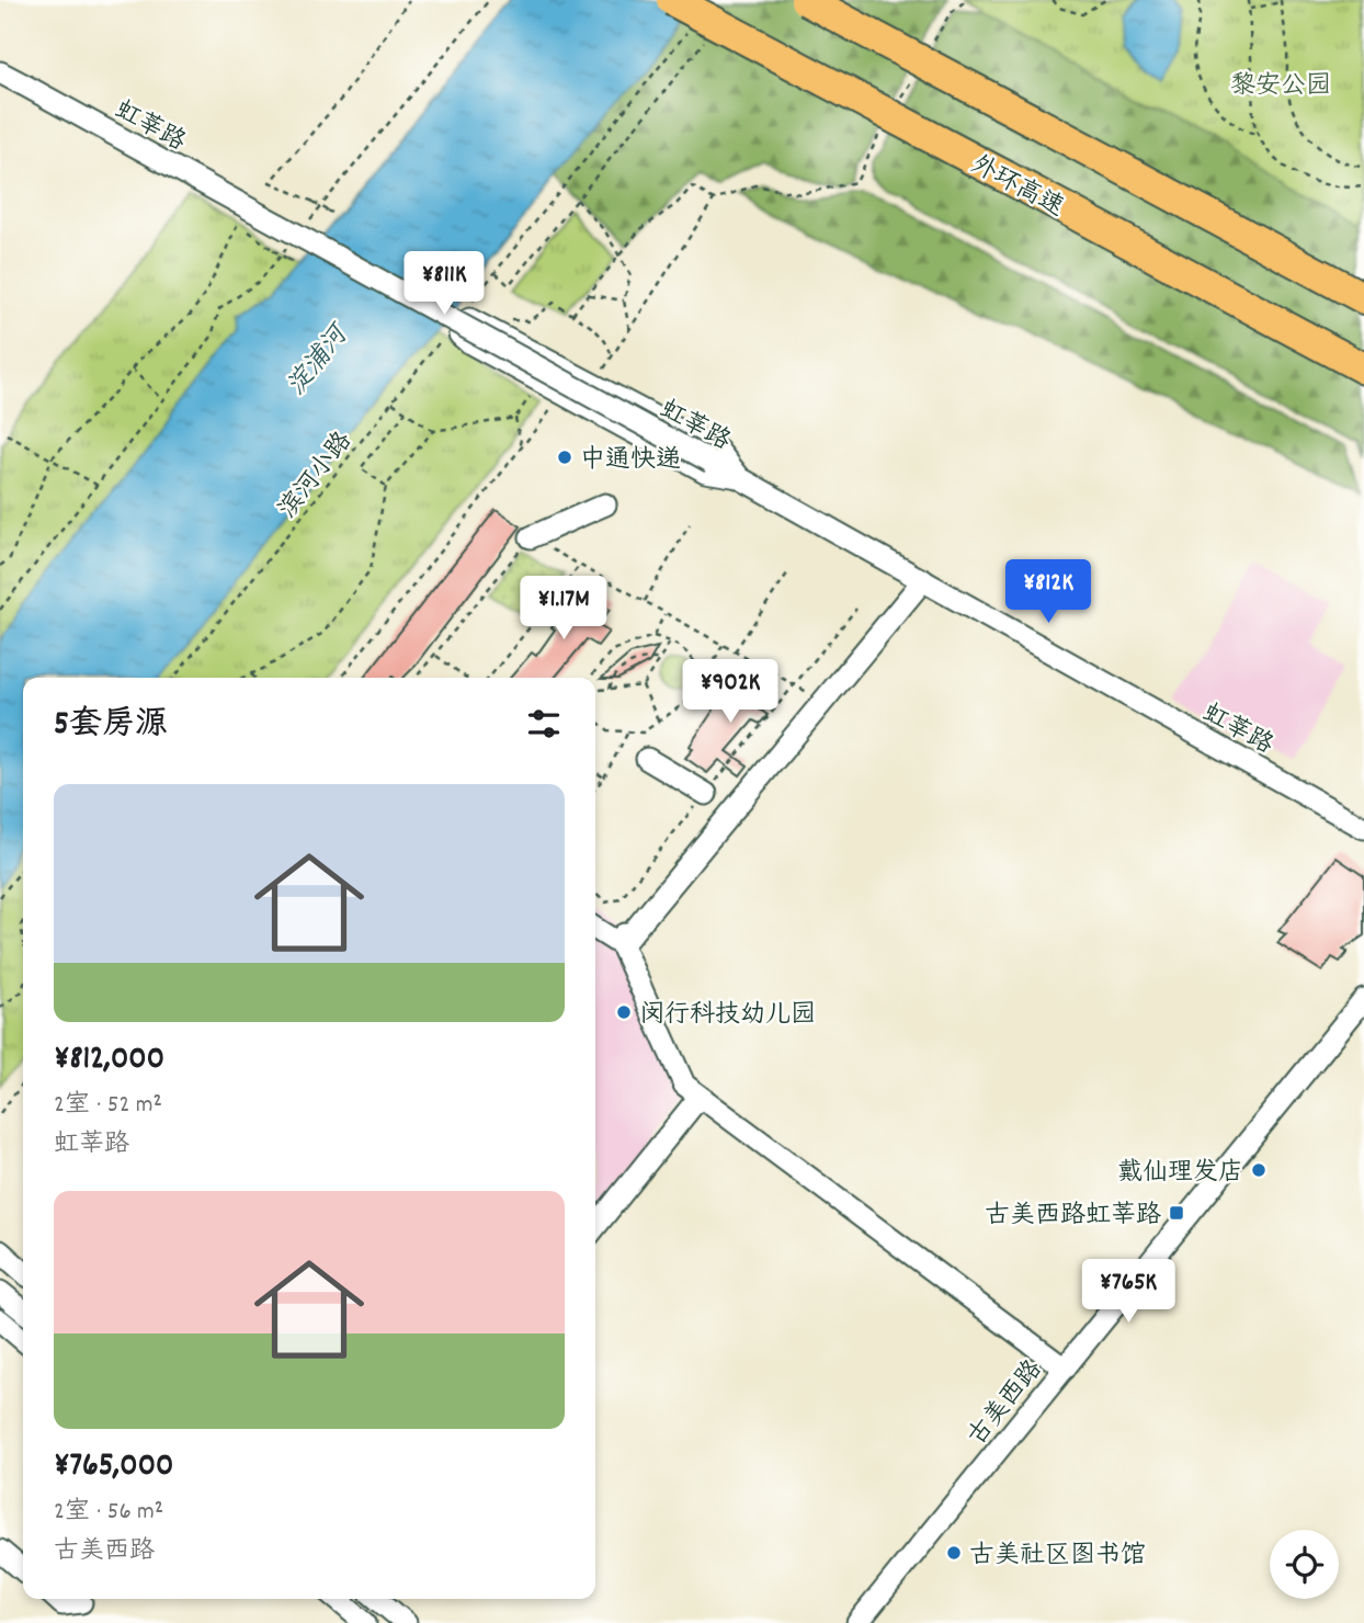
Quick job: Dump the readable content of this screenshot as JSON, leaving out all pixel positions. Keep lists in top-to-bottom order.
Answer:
{
  "streets": {
    "highway": ["外环高速"],
    "street": ["虹莘路", "古美西路"],
    "path": ["滨河小路"]
  },
  "water": ["淀浦河"],
  "parks": ["黎安公园"],
  "places": {
    "other": [
      "中通快递",
      "闵行科技幼儿园",
      "戴仙理发店",
      "古美社区图书馆"
    ],
    "transit": ["古美西路虹莘路"]
  },
  "page": {
    "price": [
      "¥811K",
      "¥812K",
      "¥1.17M",
      "¥902K",
      "¥765K"
    ],
    "heading": "5套房源",
    "list": [
      {
        "name": "¥812,000",
        "note": "2室 · 52 m² · 虹莘路"
      },
      {
        "name": "¥765,000",
        "note": "2室 · 56 m² · 古美西路"
      }
    ]
  }
}
